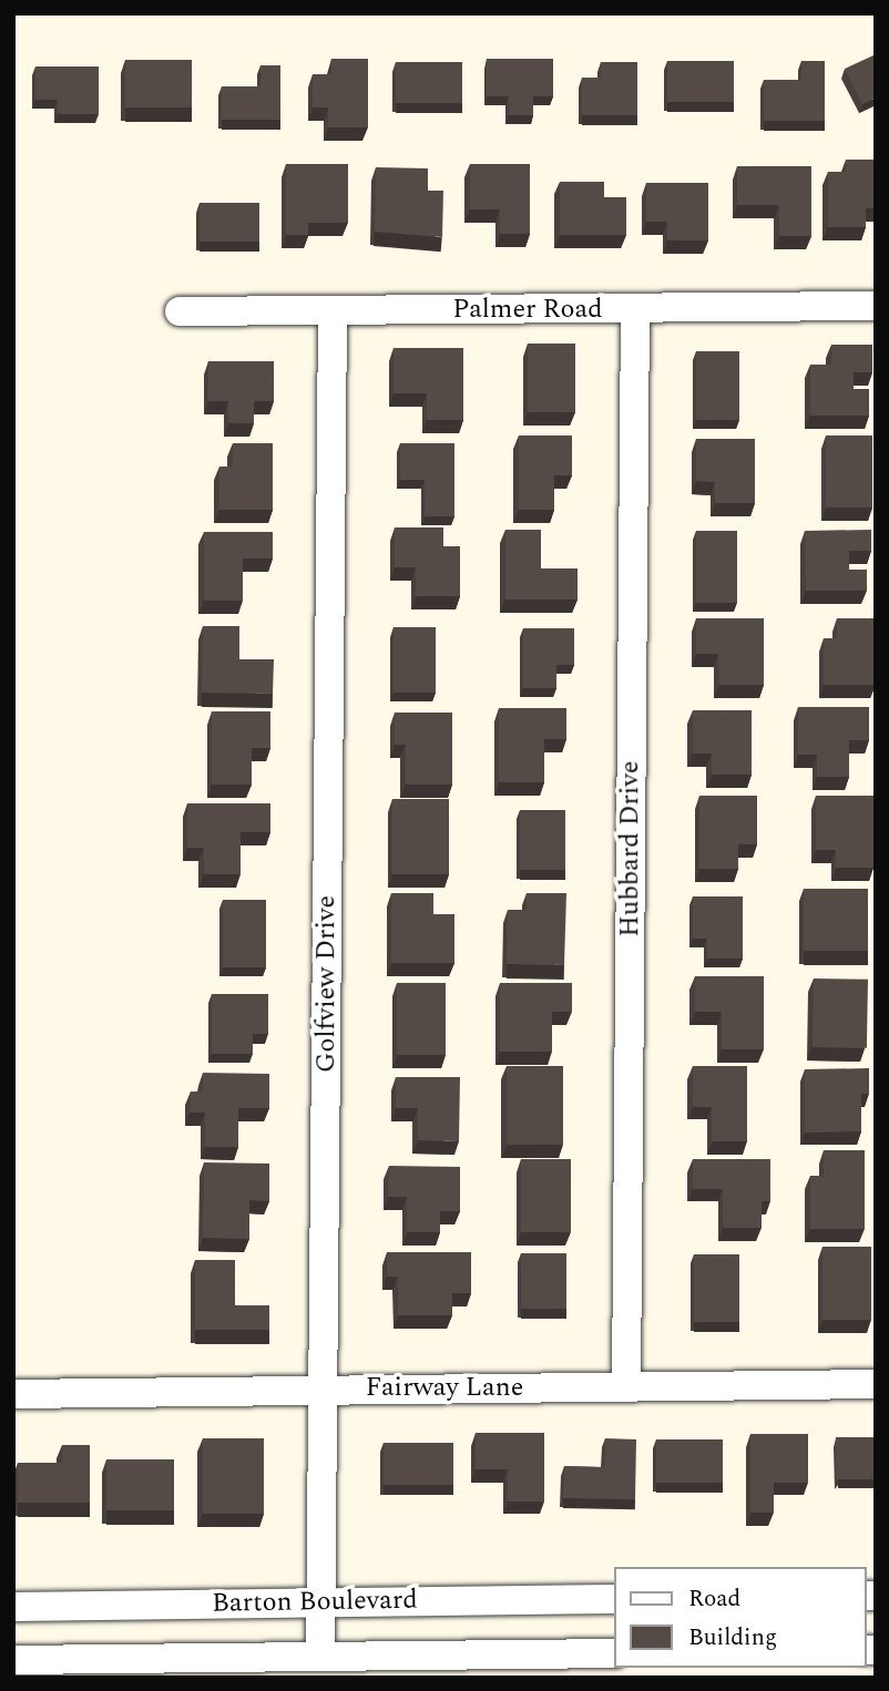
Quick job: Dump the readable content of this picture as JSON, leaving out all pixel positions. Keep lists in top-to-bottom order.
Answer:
{
  "streets": {
    "street": [
      "Palmer Road",
      "Hubbard Drive",
      "Golfview Drive",
      "Fairway Lane",
      "Barton Boulevard"
    ]
  },
  "crossings": [
    ["Palmer Road", "Hubbard Drive"],
    ["Palmer Road", "Golfview Drive"],
    ["Hubbard Drive", "Fairway Lane"],
    ["Golfview Drive", "Fairway Lane"],
    ["Golfview Drive", "Barton Boulevard"]
  ],
  "legend": ["Road", "Building"]
}
